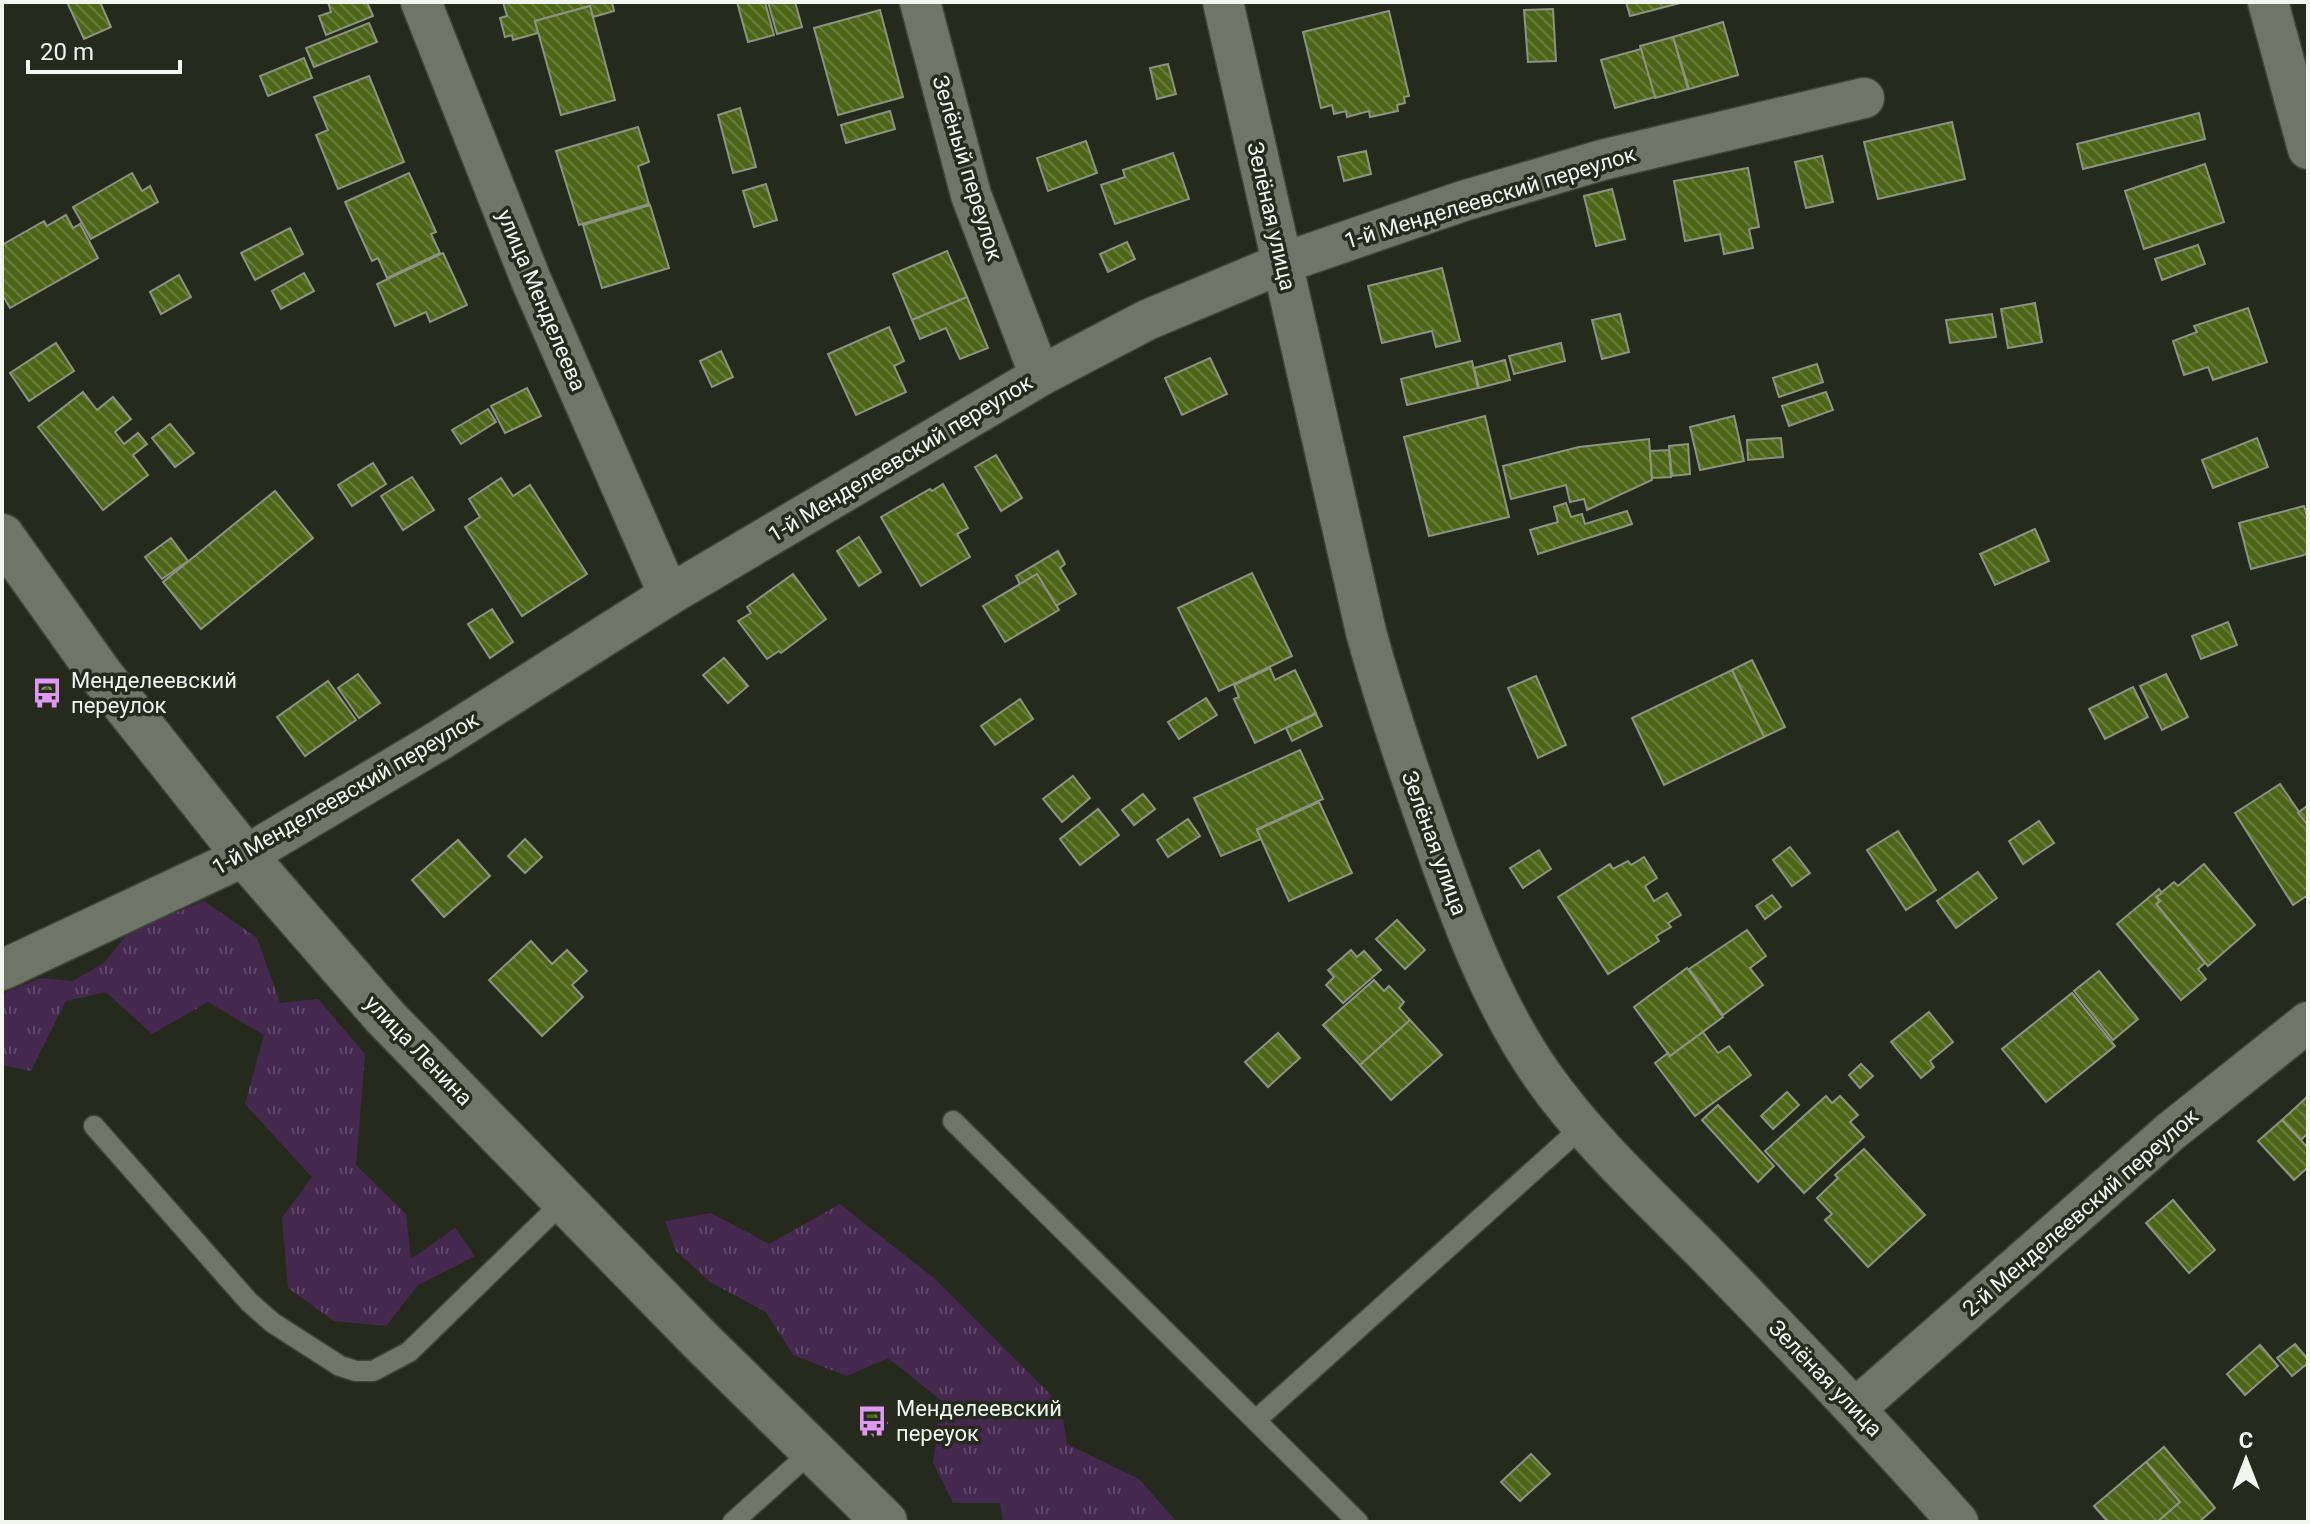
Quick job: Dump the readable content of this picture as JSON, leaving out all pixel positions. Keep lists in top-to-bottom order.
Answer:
{
  "streets": {
    "main road": ["улица Ленина"],
    "street": [
      "Зелёный переулок",
      "1-й Менделеевский переулок",
      "Зелёная улица",
      "улица Менделеева",
      "2-й Менделеевский переулок"
    ]
  },
  "crossings": [
    ["Зелёный переулок", "1-й Менделеевский переулок"],
    ["1-й Менделеевский переулок", "Зелёная улица"],
    ["1-й Менделеевский переулок", "улица Менделеева"],
    ["1-й Менделеевский переулок", "улица Ленина"],
    ["Зелёная улица", "2-й Менделеевский переулок"]
  ],
  "places": {
    "bus stop": ["Менделеевский переулок", "Менделеевский переуок"]
  },
  "scale_bar": "20 m",
  "north": "top"
}
